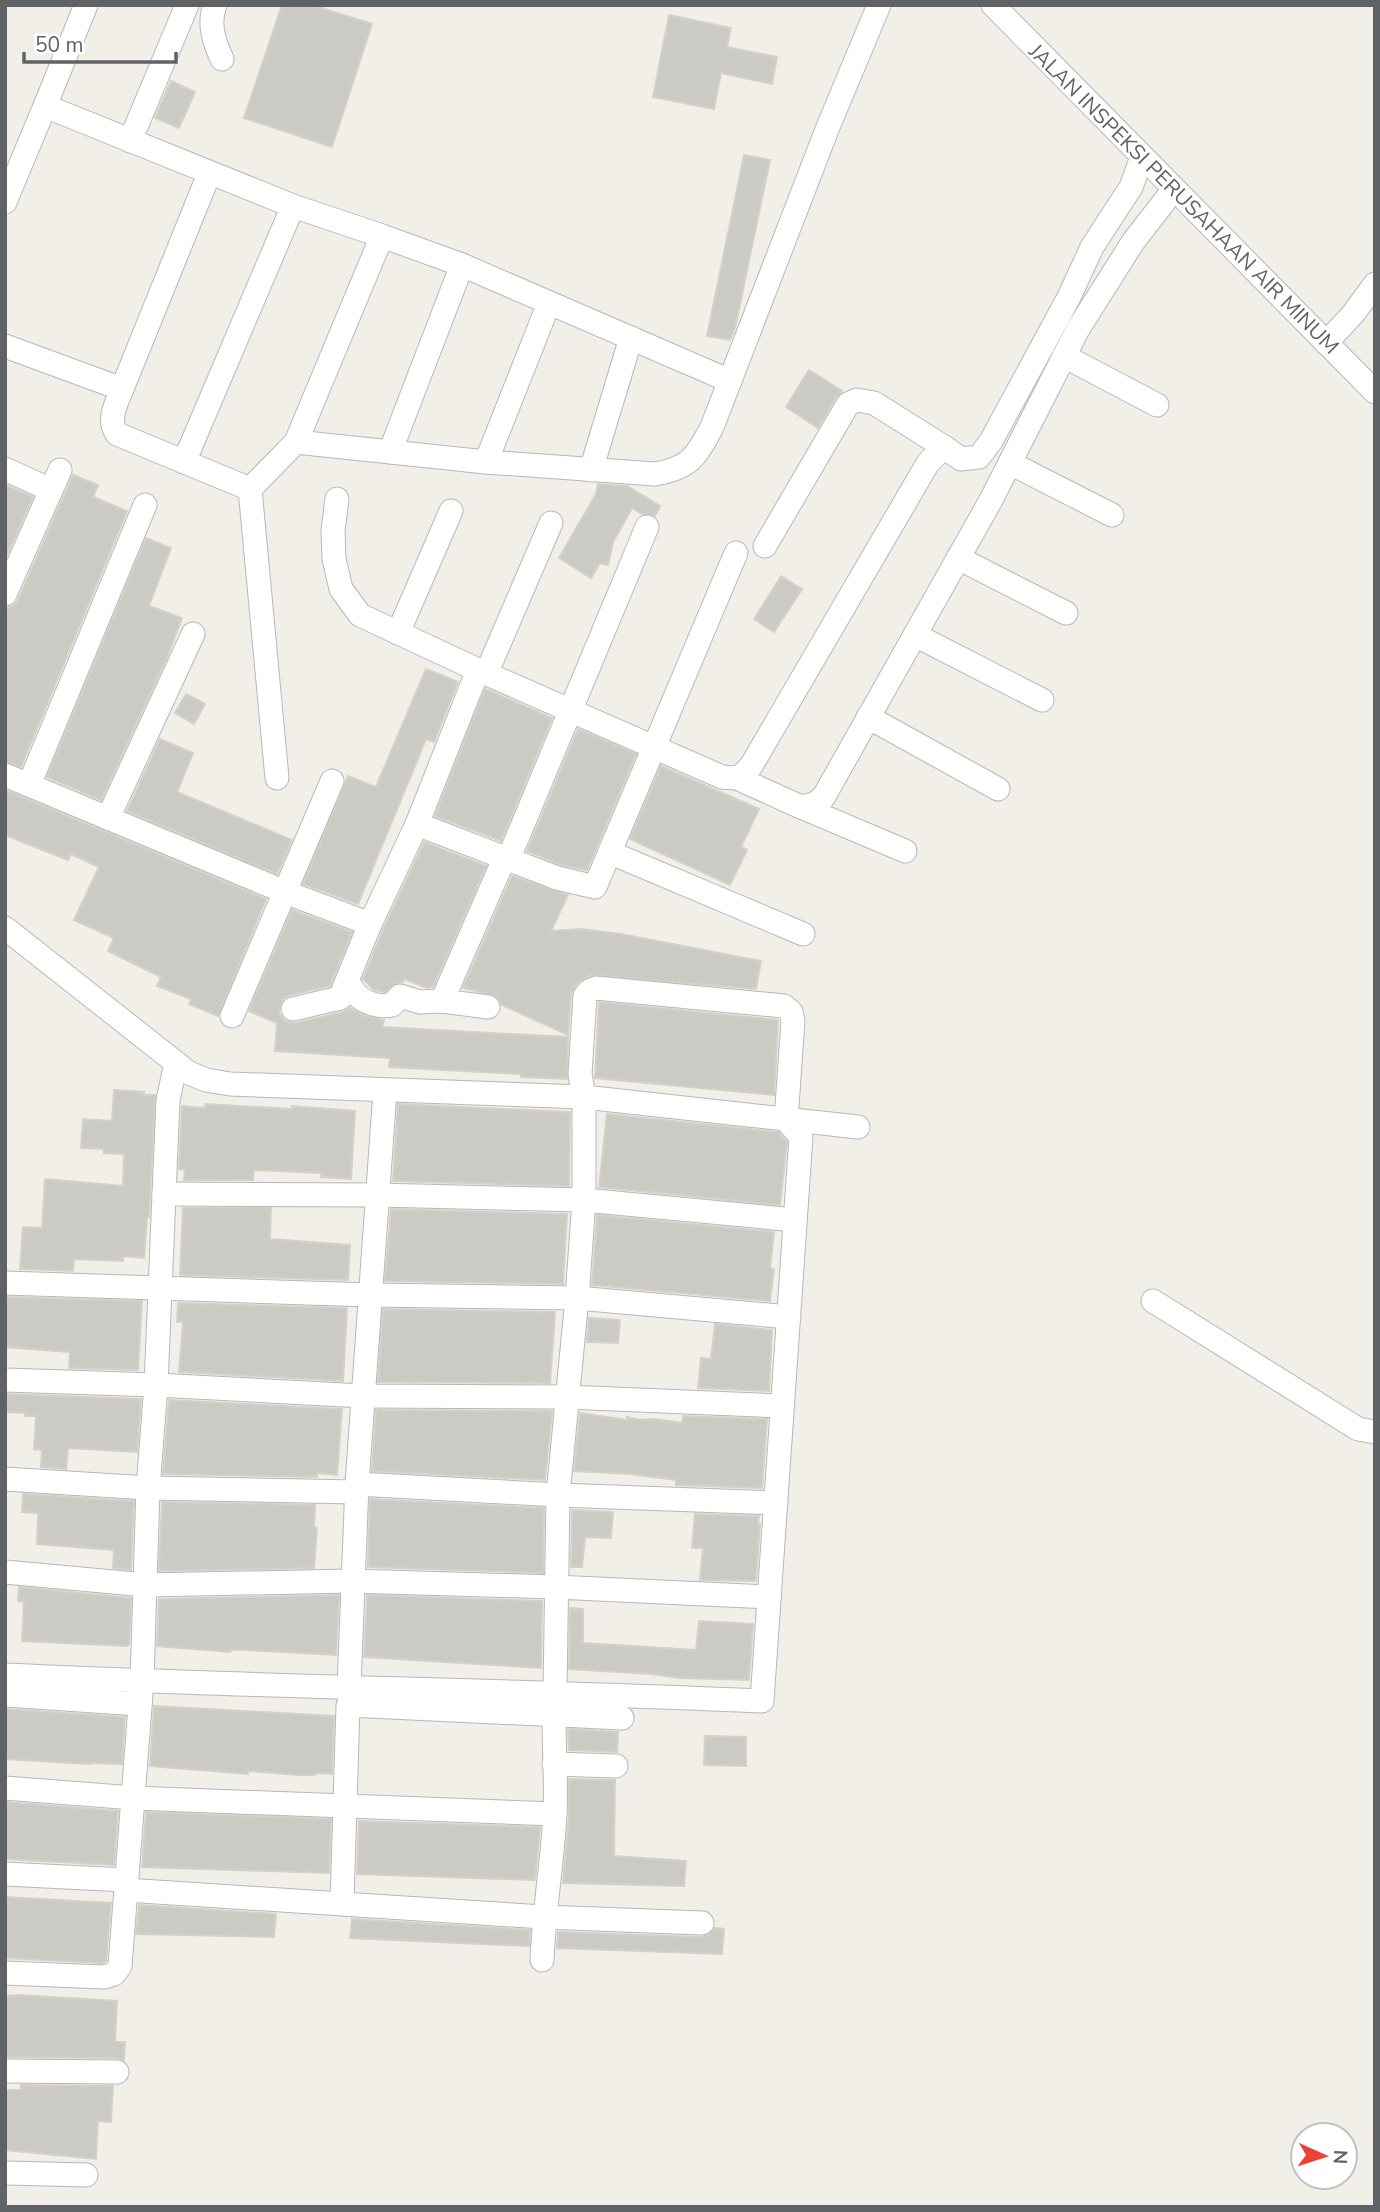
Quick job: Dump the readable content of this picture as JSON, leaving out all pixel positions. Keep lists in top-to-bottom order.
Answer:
{
  "streets": {
    "street": ["JALAN INSPEKSI PERUSAHAAN AIR MINUM"]
  },
  "scale_bar": "50 m",
  "north": "right"
}
